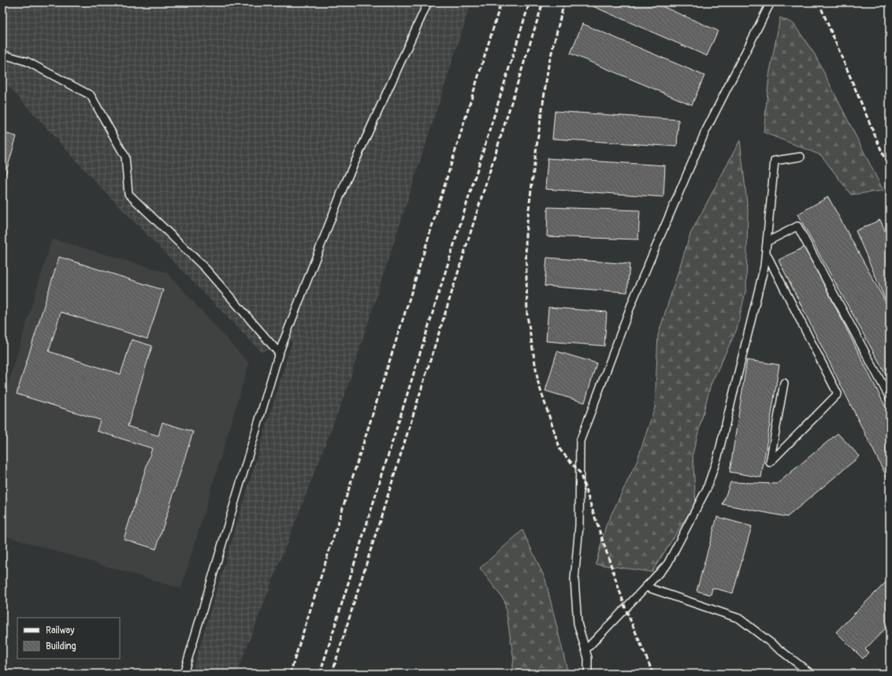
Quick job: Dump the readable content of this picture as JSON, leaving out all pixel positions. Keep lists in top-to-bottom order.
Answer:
{
  "legend": ["Railway", "Building"]
}
